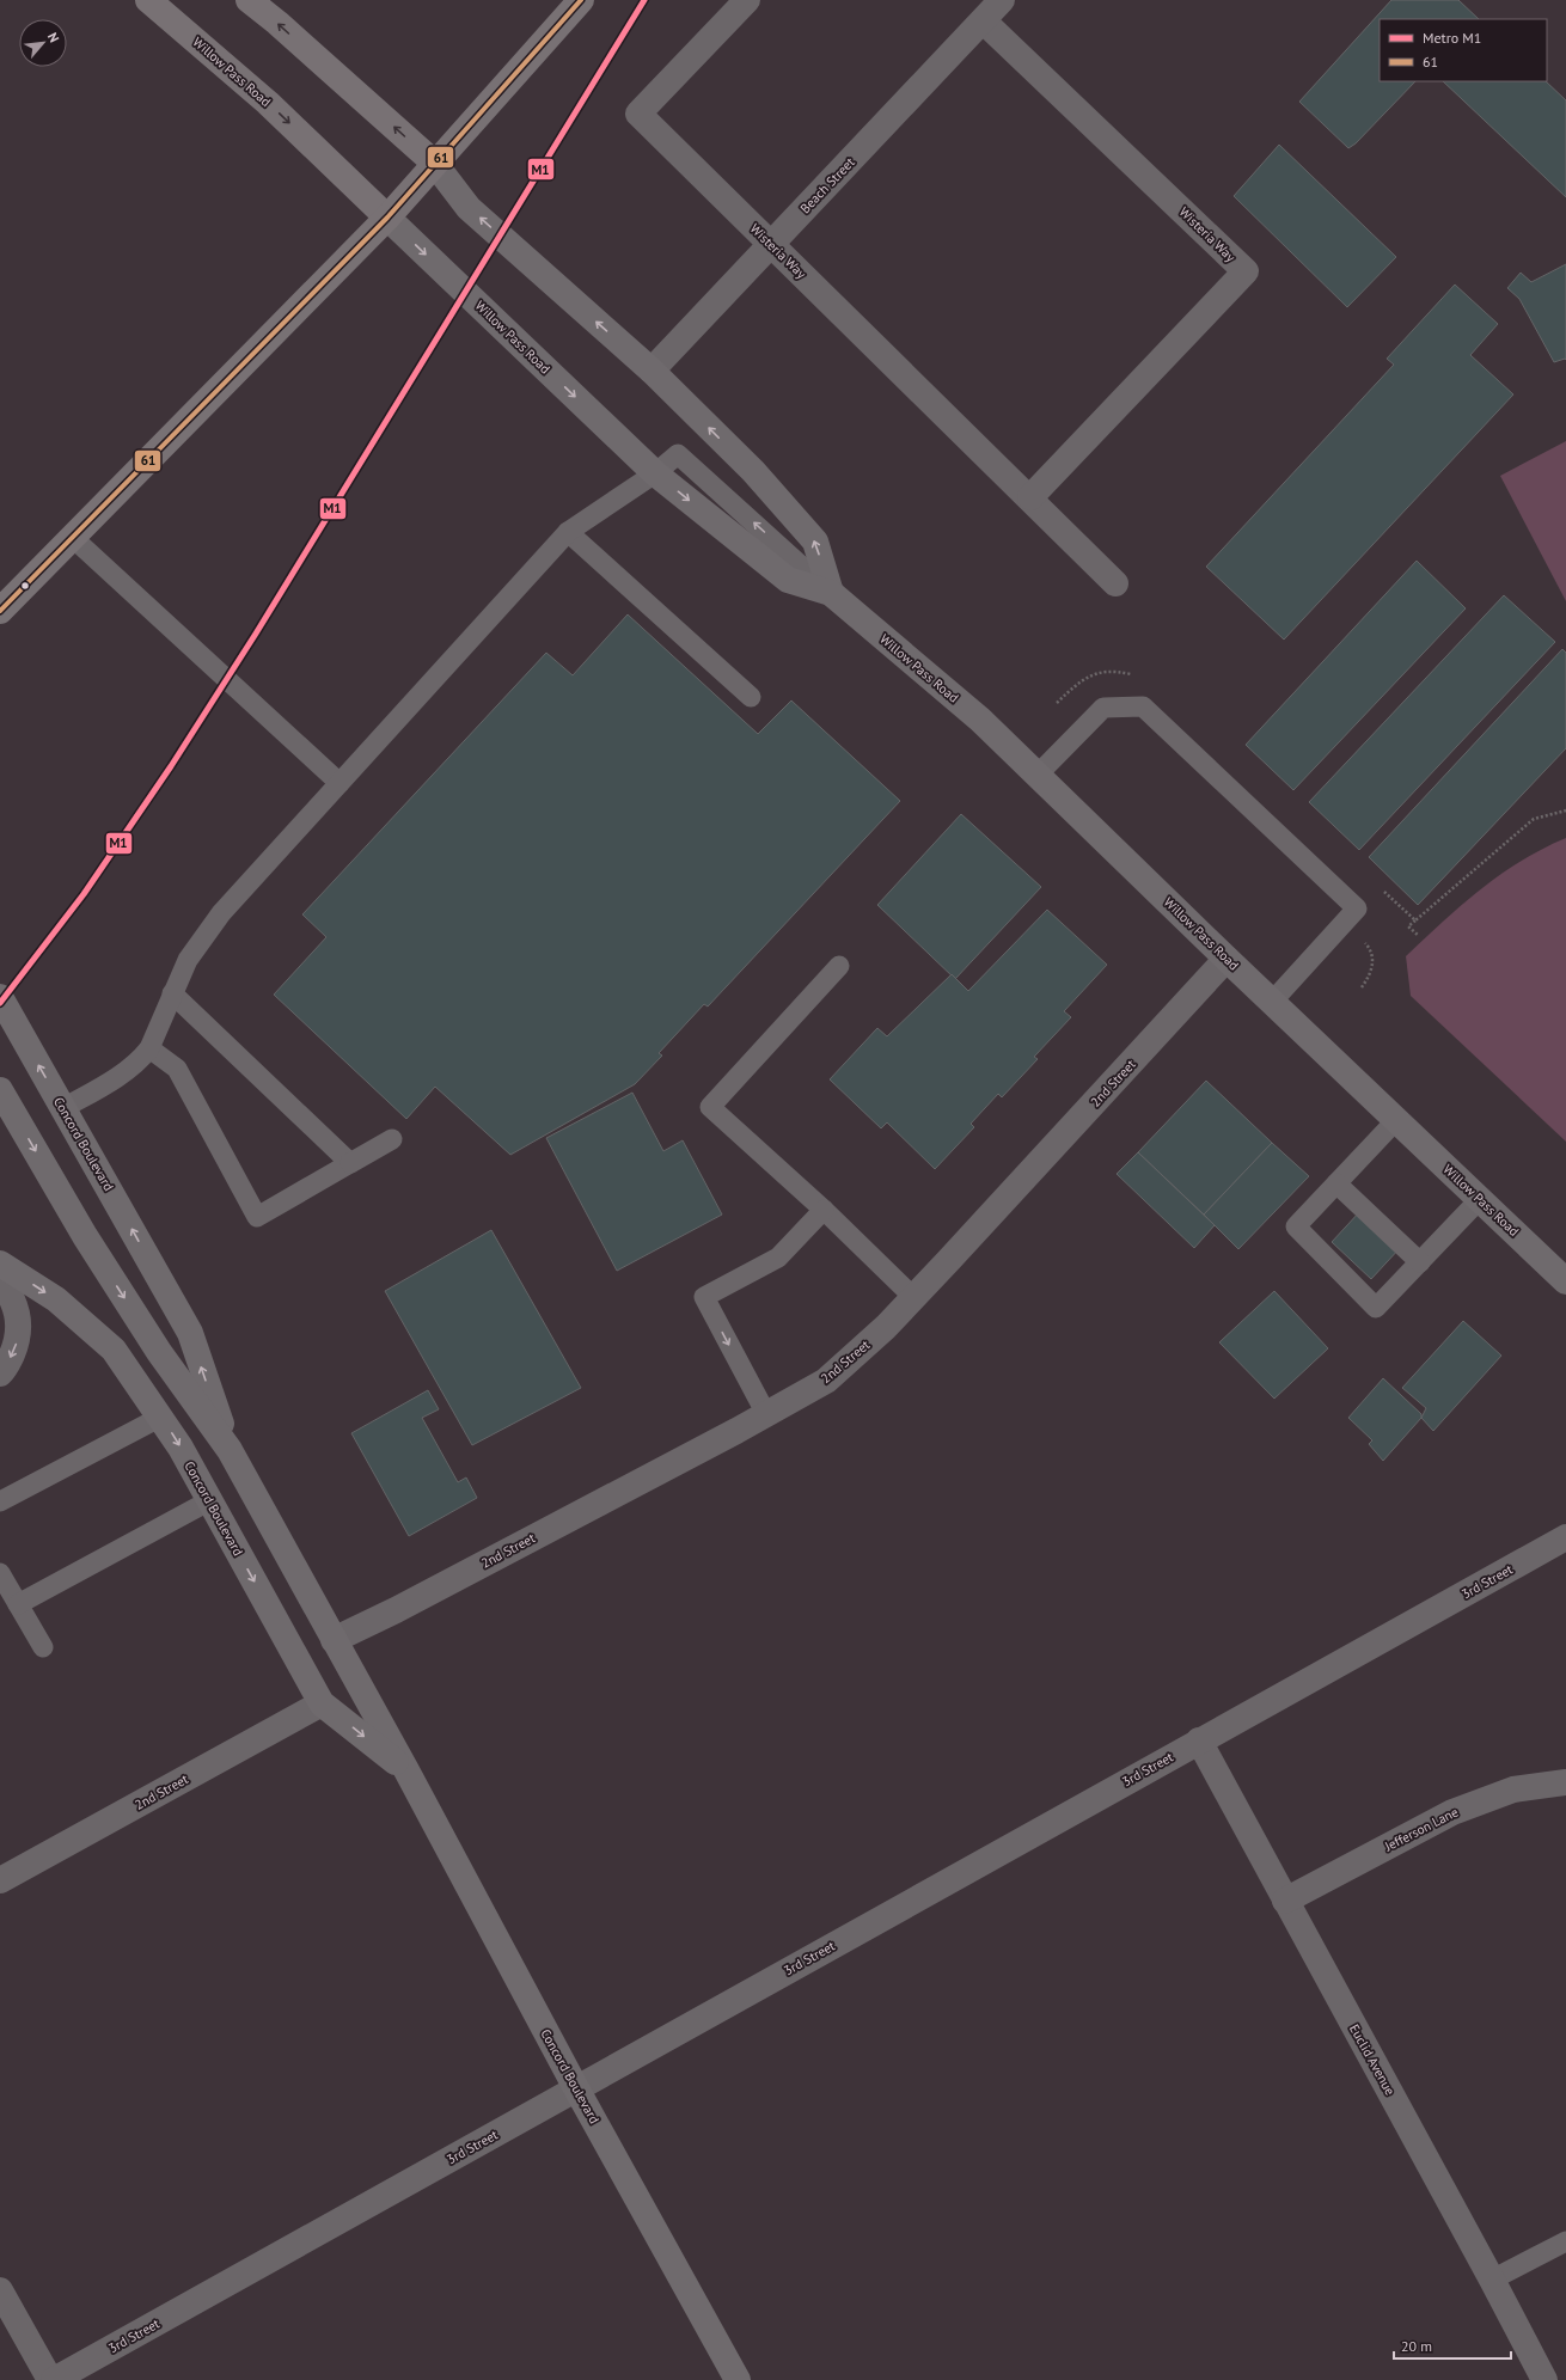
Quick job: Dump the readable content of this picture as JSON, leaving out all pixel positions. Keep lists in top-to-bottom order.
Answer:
{
  "streets": {
    "main road": ["Willow Pass Road"],
    "street": [
      "Beach Street",
      "Wisteria Way",
      "2nd Street",
      "Concord Boulevard",
      "3rd Street",
      "Jefferson Lane",
      "Euclid Avenue"
    ]
  },
  "crossings": [
    ["Willow Pass Road", "2nd Street"],
    ["Beach Street", "Wisteria Way"],
    ["2nd Street", "Concord Boulevard"],
    ["Concord Boulevard", "3rd Street"],
    ["3rd Street", "Euclid Avenue"],
    ["Jefferson Lane", "Euclid Avenue"]
  ],
  "lines": ["metro line M1", "transit line 61"],
  "legend": ["Metro M1", "61"],
  "scale_bar": "20 m",
  "north": "top right"
}
